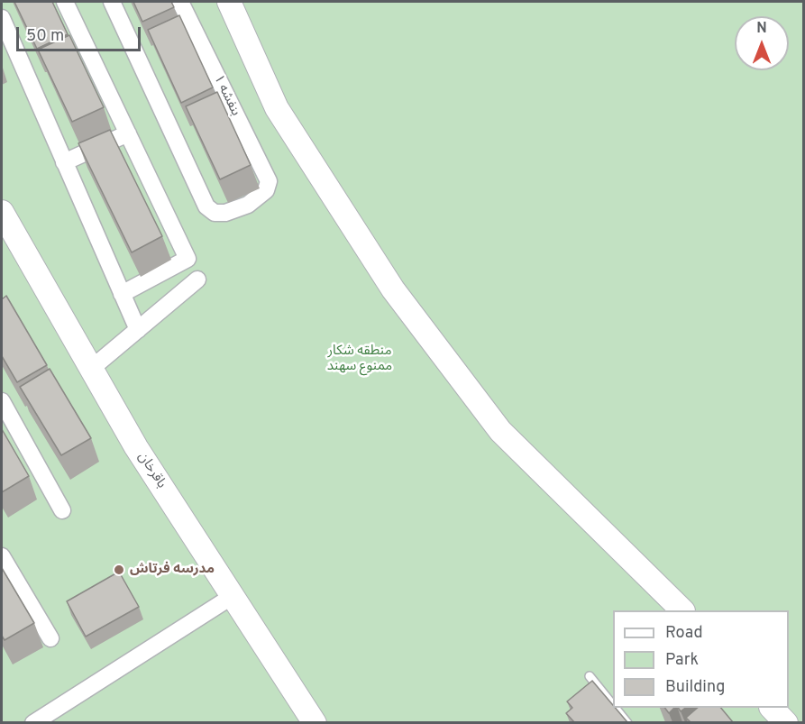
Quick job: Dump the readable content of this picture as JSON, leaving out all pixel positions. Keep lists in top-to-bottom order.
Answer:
{
  "streets": {
    "street": ["بنفشه ۱", "باقرخان"]
  },
  "parks": ["منطقه شکار ممنوع سهند"],
  "places": ["مدرسه فرتاش"],
  "legend": ["Road", "Park", "Building"],
  "scale_bar": "50 m",
  "north": "top"
}
